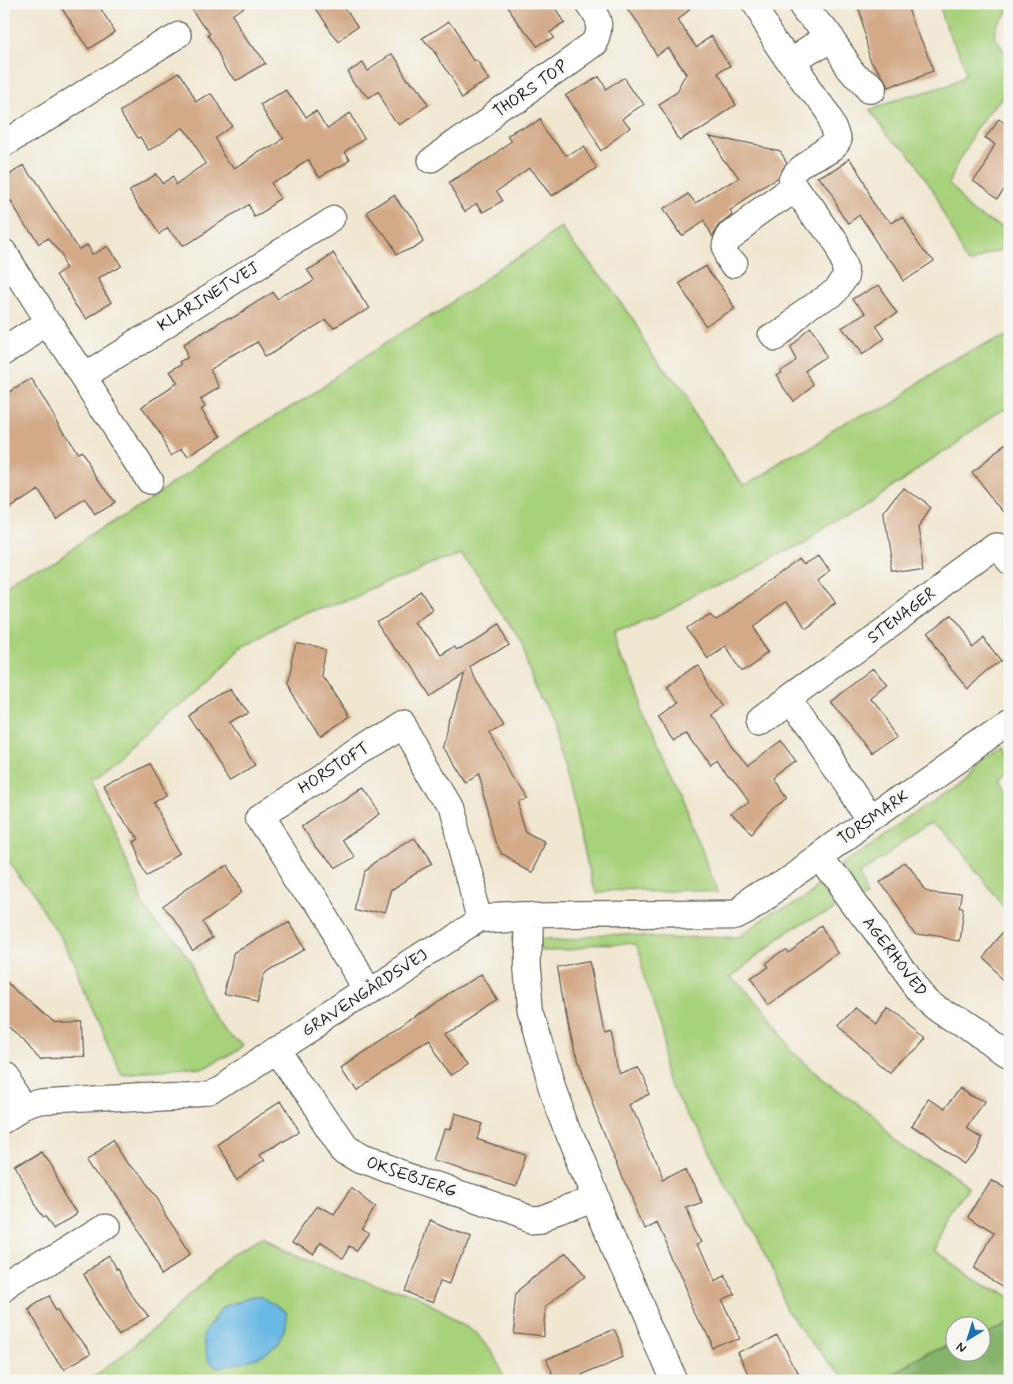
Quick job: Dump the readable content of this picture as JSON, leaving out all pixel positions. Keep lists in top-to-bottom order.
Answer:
{
  "streets": {
    "street": [
      "THORS TOP",
      "KLARINETVEJ",
      "STENAGER",
      "HORSTOFT",
      "TORSMARK",
      "AGERHOVED",
      "GRAVENGÅRDSVEJ",
      "OKSEBJERG"
    ]
  },
  "crossings": [
    ["HORSTOFT", "GRAVENGÅRDSVEJ"],
    ["TORSMARK", "AGERHOVED"],
    ["GRAVENGÅRDSVEJ", "OKSEBJERG"]
  ],
  "north": "bottom left"
}
